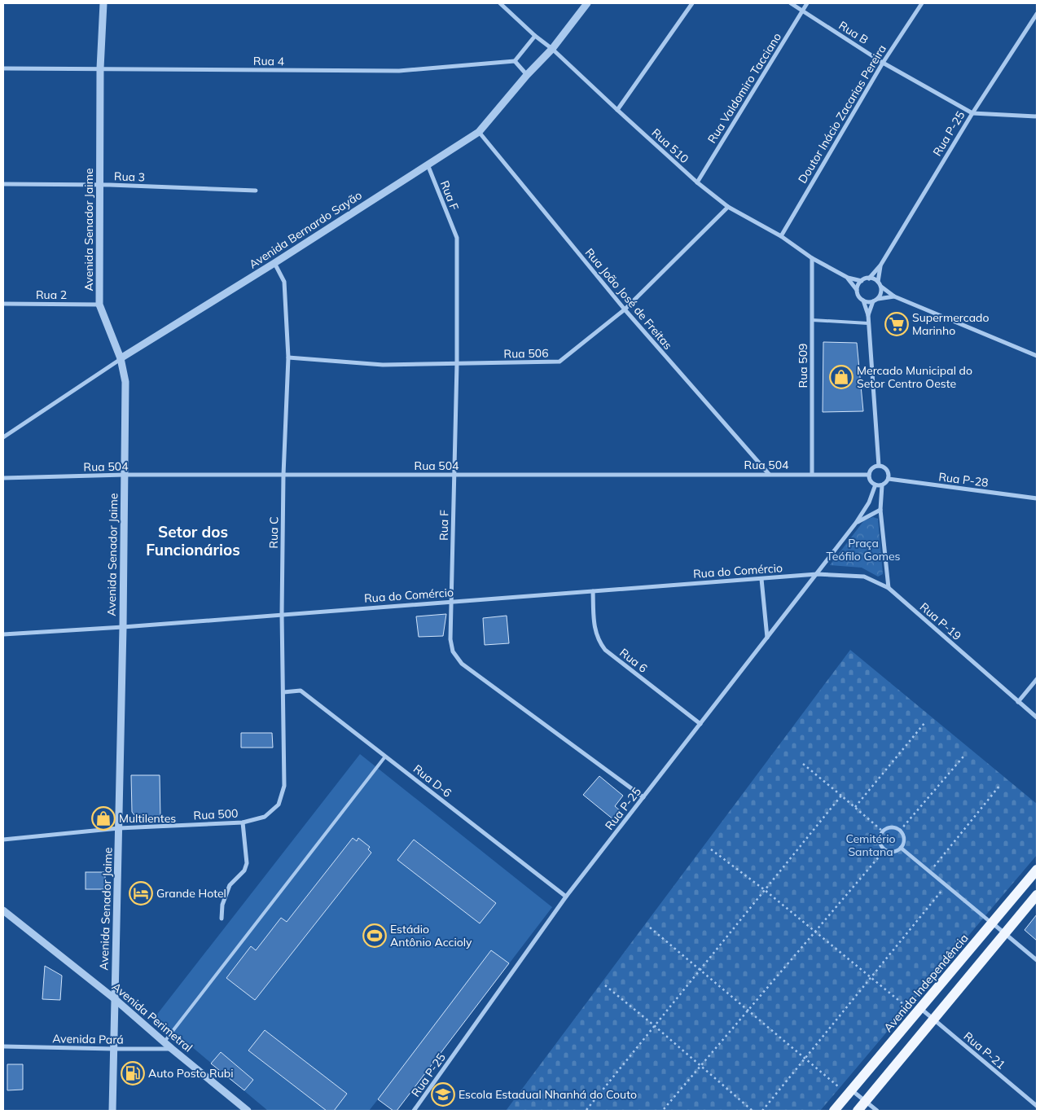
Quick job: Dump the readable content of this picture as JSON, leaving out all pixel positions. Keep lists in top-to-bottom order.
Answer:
{
  "streets": {
    "main road": ["Avenida Independência"],
    "street": [
      "Rua B",
      "Rua 4",
      "Rua Valdomiro Tacciano",
      "Doutor Inácio Zacarias Pereira",
      "Rua P-25",
      "Rua 510",
      "Rua 3",
      "Rua F",
      "Avenida Senador Jaime",
      "Avenida Bernardo Sayão",
      "Rua 2",
      "Rua João José de Freitas",
      "Rua 506",
      "Rua 509",
      "Rua 504",
      "Rua P-28",
      "Rua C",
      "Rua do Comércio",
      "Rua P-19",
      "Rua 6",
      "Rua D-6",
      "Rua 500",
      "Avenida Perimetral",
      "Avenida Pará",
      "Rua P-21"
    ]
  },
  "crossings": [
    ["Rua B", "Rua Valdomiro Tacciano"],
    ["Rua B", "Doutor Inácio Zacarias Pereira"],
    ["Rua B", "Rua P-25"],
    ["Rua 4", "Avenida Senador Jaime"],
    ["Rua Valdomiro Tacciano", "Rua 510"],
    ["Doutor Inácio Zacarias Pereira", "Rua 510"],
    ["Rua P-25", "Rua 510"],
    ["Rua P-25", "Rua F"],
    ["Rua P-25", "Rua 504"],
    ["Rua P-25", "Rua P-28"],
    ["Rua P-25", "Rua do Comércio"],
    ["Rua P-25", "Rua P-19"],
    ["Rua P-25", "Rua 6"],
    ["Rua P-25", "Rua D-6"],
    ["Rua 510", "Avenida Bernardo Sayão"],
    ["Rua 510", "Rua 506"],
    ["Rua 510", "Rua 509"],
    ["Rua 3", "Avenida Senador Jaime"],
    ["Rua F", "Avenida Bernardo Sayão"],
    ["Rua F", "Rua 506"],
    ["Rua F", "Rua 504"],
    ["Rua F", "Rua do Comércio"],
    ["Avenida Senador Jaime", "Avenida Bernardo Sayão"],
    ["Avenida Senador Jaime", "Rua 2"],
    ["Avenida Senador Jaime", "Rua 504"],
    ["Avenida Senador Jaime", "Rua do Comércio"],
    ["Avenida Senador Jaime", "Rua 500"],
    ["Avenida Senador Jaime", "Avenida Perimetral"],
    ["Avenida Senador Jaime", "Avenida Pará"],
    ["Avenida Bernardo Sayão", "Rua João José de Freitas"],
    ["Avenida Bernardo Sayão", "Rua C"],
    ["Rua João José de Freitas", "Rua 506"],
    ["Rua João José de Freitas", "Rua 504"],
    ["Rua 506", "Rua C"],
    ["Rua 509", "Rua 504"],
    ["Rua 504", "Rua P-28"],
    ["Rua 504", "Rua C"],
    ["Rua C", "Rua do Comércio"],
    ["Rua C", "Rua D-6"],
    ["Rua C", "Rua 500"],
    ["Rua do Comércio", "Rua P-19"],
    ["Rua do Comércio", "Rua 6"],
    ["Avenida Independência", "Rua P-21"],
    ["Avenida Perimetral", "Avenida Pará"]
  ],
  "districts": ["Setor dos Funcionários"],
  "parks": ["Praça Teófilo Gomes", "Cemitério Santana"],
  "places": {
    "supermarket": ["Supermercado Marinho"],
    "shop": ["Mercado Municipal do Setor Centro Oeste", "Multilentes"],
    "hotel": ["Grande Hotel"],
    "sports": ["Estádio Antônio Accioly"],
    "fuel station": ["Auto Posto Rubi"],
    "school or university": ["Escola Estadual Nhanhá do Couto"]
  }
}
